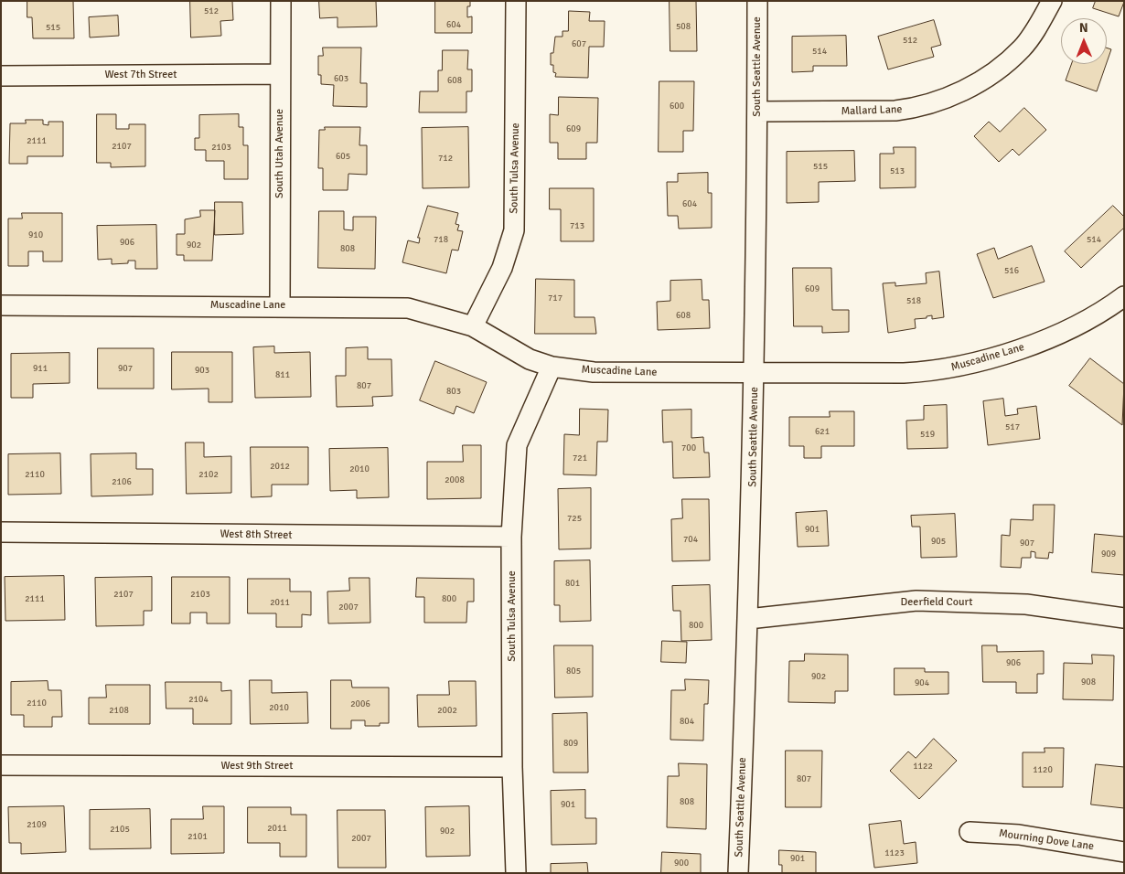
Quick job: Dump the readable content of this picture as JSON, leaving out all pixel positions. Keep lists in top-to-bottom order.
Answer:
{
  "streets": {
    "street": [
      "South Seattle Avenue",
      "West 7th Street",
      "Mallard Lane",
      "South Utah Avenue",
      "South Tulsa Avenue",
      "Muscadine Lane",
      "West 8th Street",
      "Deerfield Court",
      "West 9th Street",
      "Mourning Dove Lane"
    ]
  },
  "crossings": [
    ["South Seattle Avenue", "Mallard Lane"],
    ["South Seattle Avenue", "Muscadine Lane"],
    ["South Seattle Avenue", "Deerfield Court"],
    ["West 7th Street", "South Utah Avenue"],
    ["South Utah Avenue", "Muscadine Lane"],
    ["South Tulsa Avenue", "Muscadine Lane"],
    ["South Tulsa Avenue", "West 8th Street"],
    ["South Tulsa Avenue", "West 9th Street"]
  ],
  "house_numbers": [
    "512",
    "604",
    "508",
    "515",
    "512",
    "607",
    "514",
    "603",
    "608",
    "600",
    "609",
    "2111",
    "2107",
    "2103",
    "605",
    "712",
    "515",
    "513",
    "604",
    "713",
    "910",
    "718",
    "514",
    "906",
    "902",
    "808",
    "516",
    "609",
    "717",
    "518",
    "608",
    "911",
    "907",
    "903",
    "811",
    "807",
    "803",
    "517",
    "621",
    "519",
    "700",
    "721",
    "2012",
    "2010",
    "2110",
    "2102",
    "2008",
    "2106",
    "725",
    "901",
    "704",
    "905",
    "907",
    "909",
    "801",
    "2107",
    "2103",
    "2111",
    "800",
    "2011",
    "2007",
    "800",
    "906",
    "805",
    "902",
    "908",
    "904",
    "2104",
    "2110",
    "2006",
    "2010",
    "2108",
    "2002",
    "804",
    "809",
    "1122",
    "1120",
    "807",
    "808",
    "901",
    "2109",
    "2011",
    "2105",
    "902",
    "2101",
    "2007",
    "1123",
    "901",
    "900"
  ],
  "north": "top"
}
